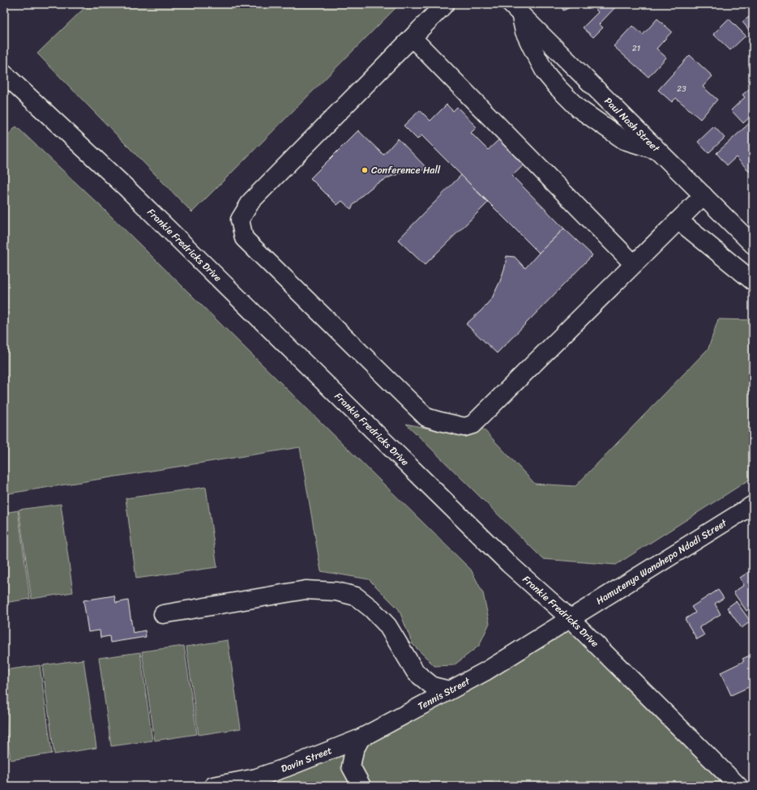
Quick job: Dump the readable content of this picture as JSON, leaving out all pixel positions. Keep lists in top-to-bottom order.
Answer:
{
  "streets": {
    "street": [
      "Paul Nash Street",
      "Frankie Fredricks Drive",
      "Hamutenya Wanahepo Ndadi Street",
      "Tennis Street",
      "Davin Street"
    ]
  },
  "crossings": [
    ["Frankie Fredricks Drive", "Hamutenya Wanahepo Ndadi Street"],
    ["Frankie Fredricks Drive", "Tennis Street"],
    ["Hamutenya Wanahepo Ndadi Street", "Tennis Street"],
    ["Tennis Street", "Davin Street"]
  ],
  "places": ["Conference Hall"],
  "house_numbers": ["21", "23"]
}
